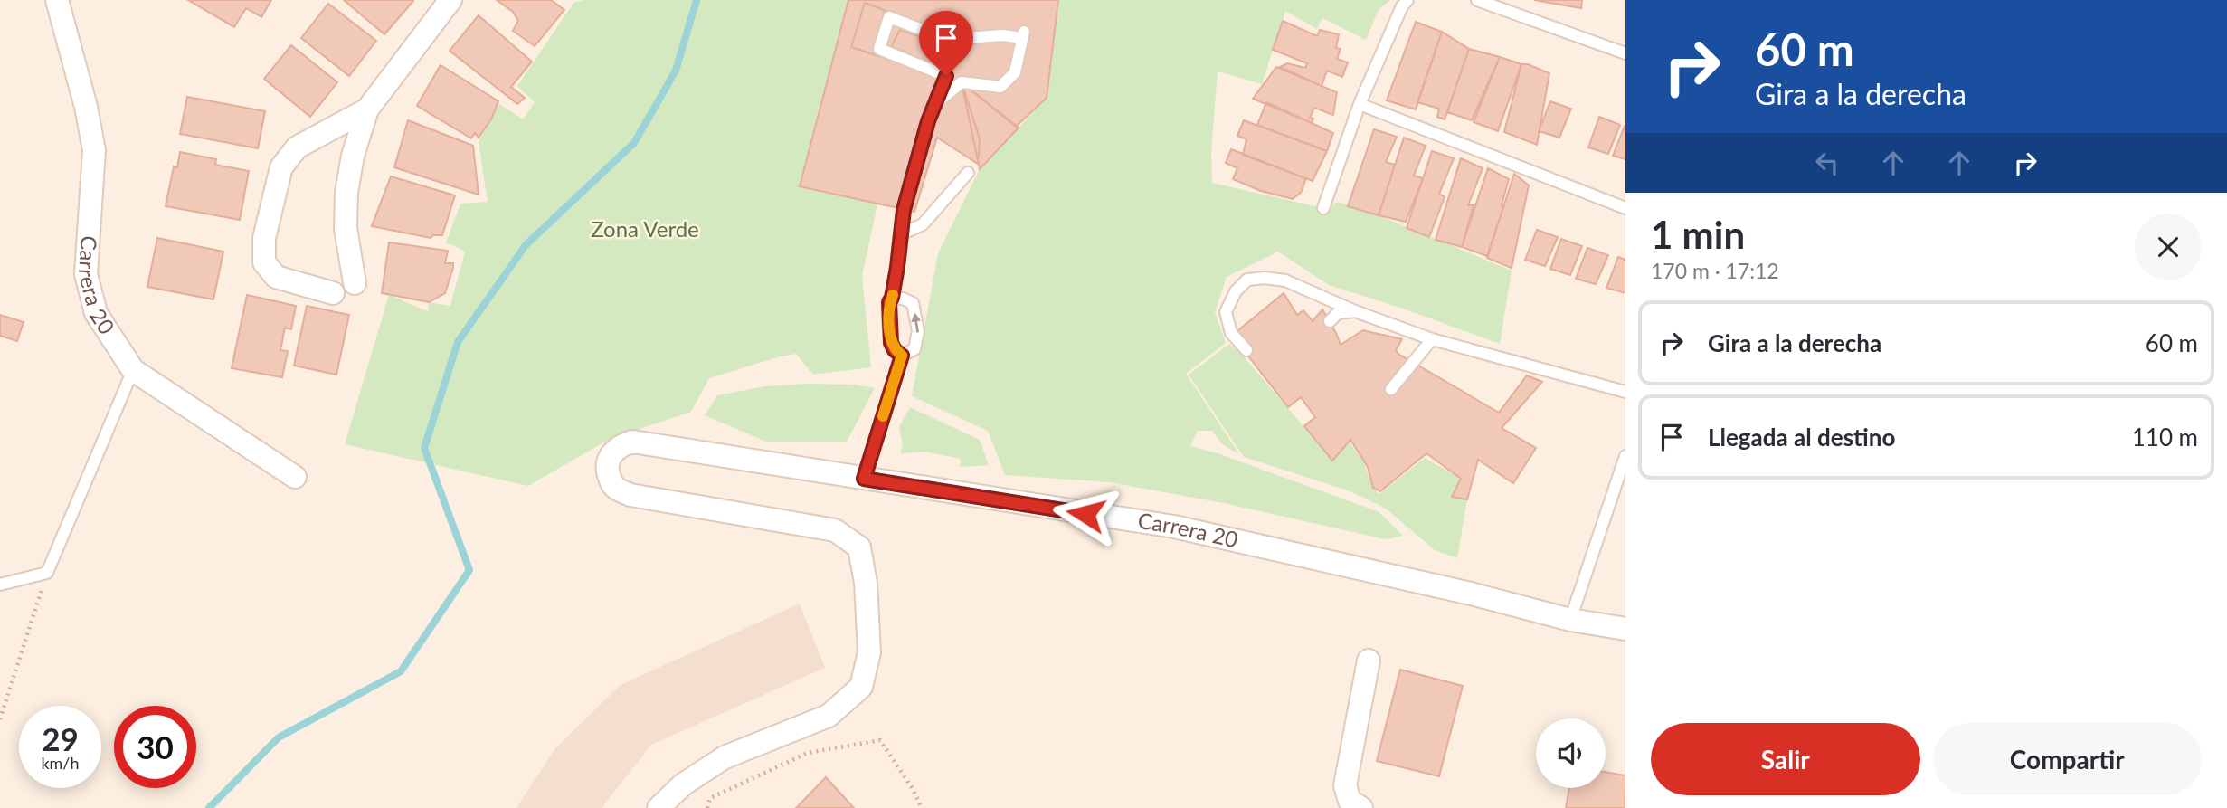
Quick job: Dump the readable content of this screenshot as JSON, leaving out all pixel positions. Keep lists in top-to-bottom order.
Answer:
{
  "streets": {
    "street": ["Carrera 20"]
  },
  "parks": ["Zona Verde"],
  "page": {
    "turn": ["60 m", "Gira a la derecha"],
    "heading": ["1 min", "170 m · 17:12"],
    "list": [
      {
        "name": "Gira a la derecha",
        "value": "60 m"
      },
      {
        "name": "Llegada al destino",
        "value": "110 m"
      }
    ],
    "speed": "29 km/h",
    "limit": "30",
    "buttons": ["Salir", "Compartir"]
  }
}
